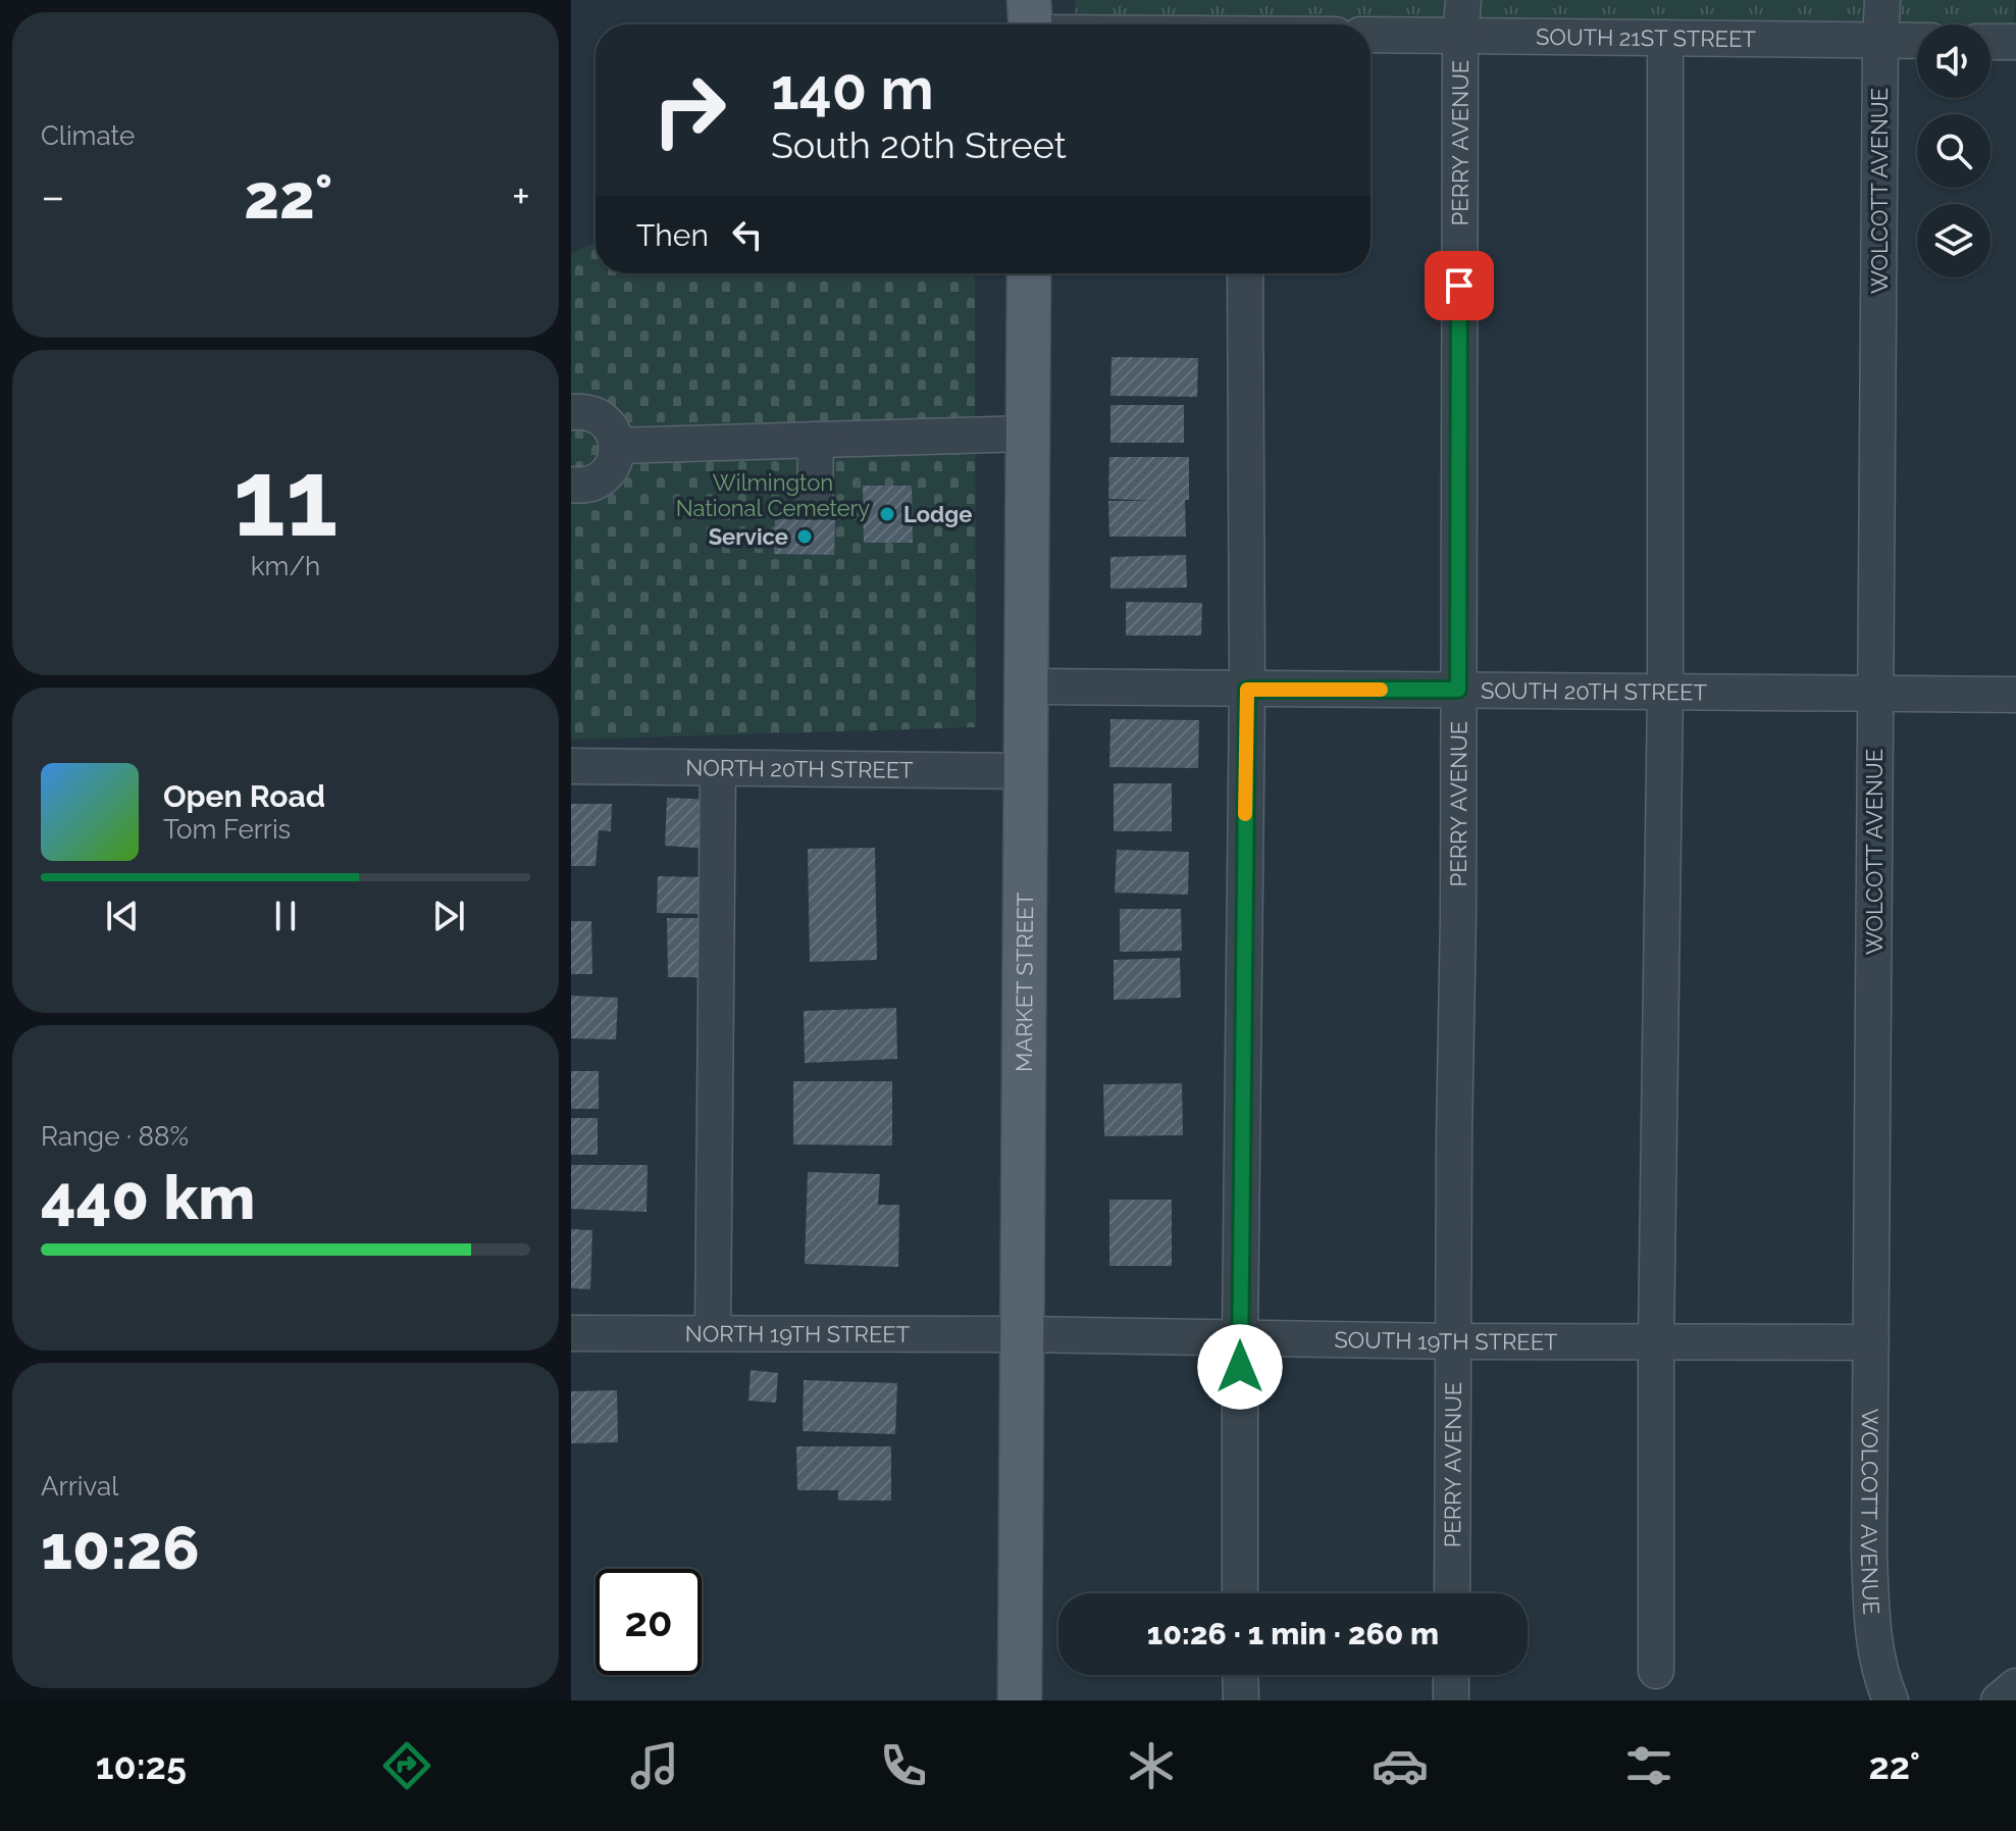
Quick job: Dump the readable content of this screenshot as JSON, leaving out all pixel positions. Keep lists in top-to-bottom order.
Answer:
{
  "streets": {
    "main road": ["MARKET STREET"],
    "street": [
      "SOUTH 21ST STREET",
      "PERRY AVENUE",
      "WOLCOTT AVENUE",
      "SOUTH 20TH STREET",
      "NORTH 20TH STREET",
      "NORTH 19TH STREET",
      "SOUTH 19TH STREET"
    ]
  },
  "crossings": [
    ["SOUTH 21ST STREET", "PERRY AVENUE"],
    ["SOUTH 21ST STREET", "WOLCOTT AVENUE"],
    ["PERRY AVENUE", "SOUTH 20TH STREET"],
    ["PERRY AVENUE", "SOUTH 19TH STREET"],
    ["WOLCOTT AVENUE", "SOUTH 20TH STREET"],
    ["WOLCOTT AVENUE", "SOUTH 19TH STREET"],
    ["SOUTH 20TH STREET", "MARKET STREET"],
    ["NORTH 20TH STREET", "MARKET STREET"],
    ["MARKET STREET", "NORTH 19TH STREET"],
    ["MARKET STREET", "SOUTH 19TH STREET"],
    ["NORTH 19TH STREET", "SOUTH 19TH STREET"]
  ],
  "parks": ["Wilmington National Cemetery"],
  "places": ["Lodge", "Service"],
  "page": {
    "tile": [
      "Climate",
      ["11", "km/h"],
      ["Range · 88%", "440 km"],
      ["Arrival", "10:26"]
    ],
    "turn": ["140 m", "South 20th Street"],
    "heat": ["−", "22°", "+"],
    "then": "Then",
    "song": ["Open Road", "Tom Ferris"],
    "limit": "20",
    "trip": "10:26 · 1 min · 260 m",
    "tabs": ["10:25", "22°"]
  }
}
